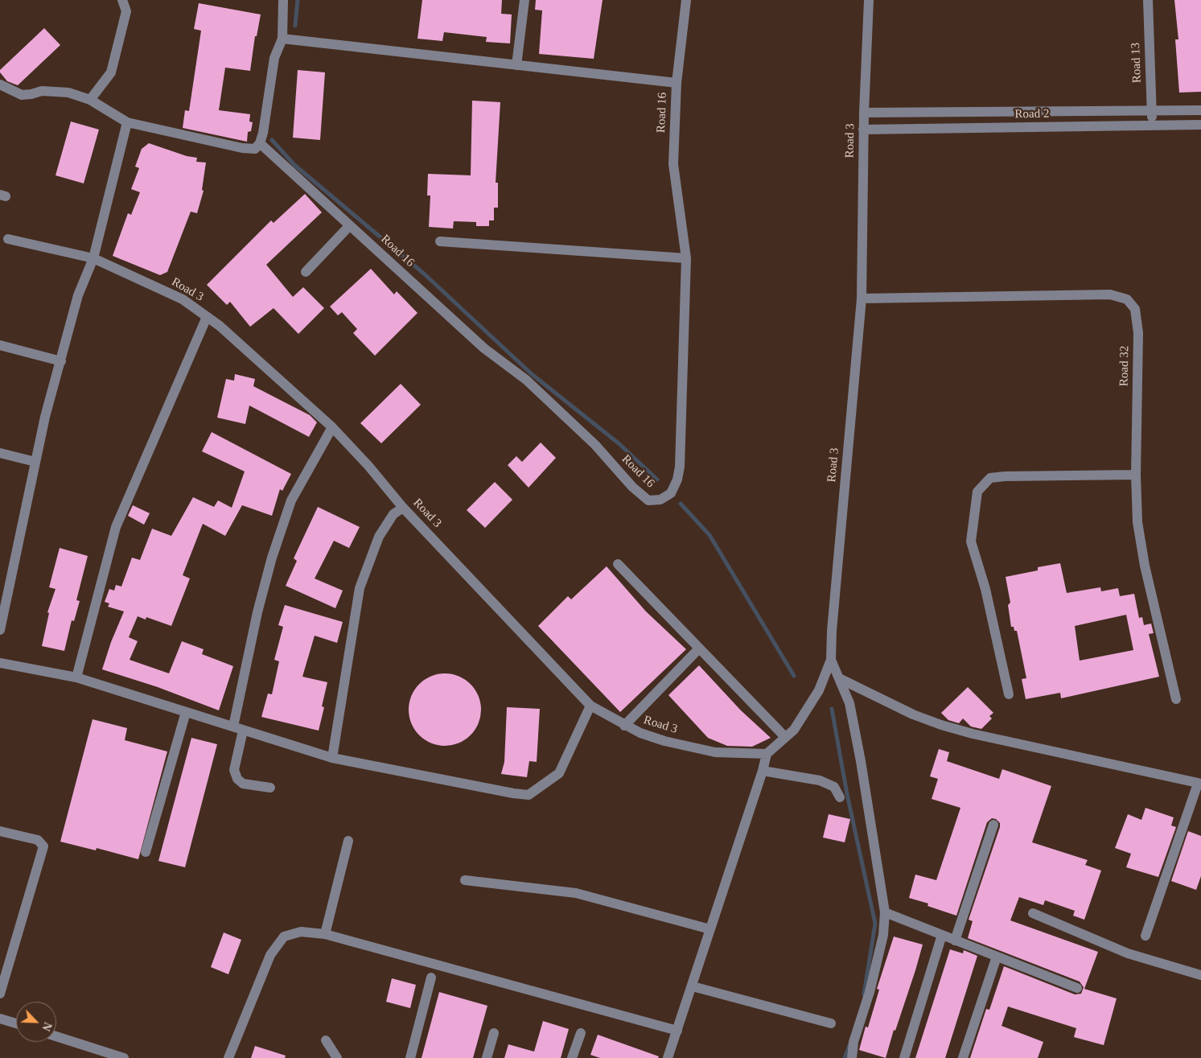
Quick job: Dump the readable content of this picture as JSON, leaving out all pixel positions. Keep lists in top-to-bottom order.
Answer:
{
  "streets": {
    "street": [
      "Road 13",
      "Road 16",
      "Road 2",
      "Road 3",
      "Road 32"
    ]
  },
  "crossings": [
    ["Road 13", "Road 2"],
    ["Road 2", "Road 3"],
    ["Road 3", "Road 32"]
  ],
  "north": "bottom right"
}
